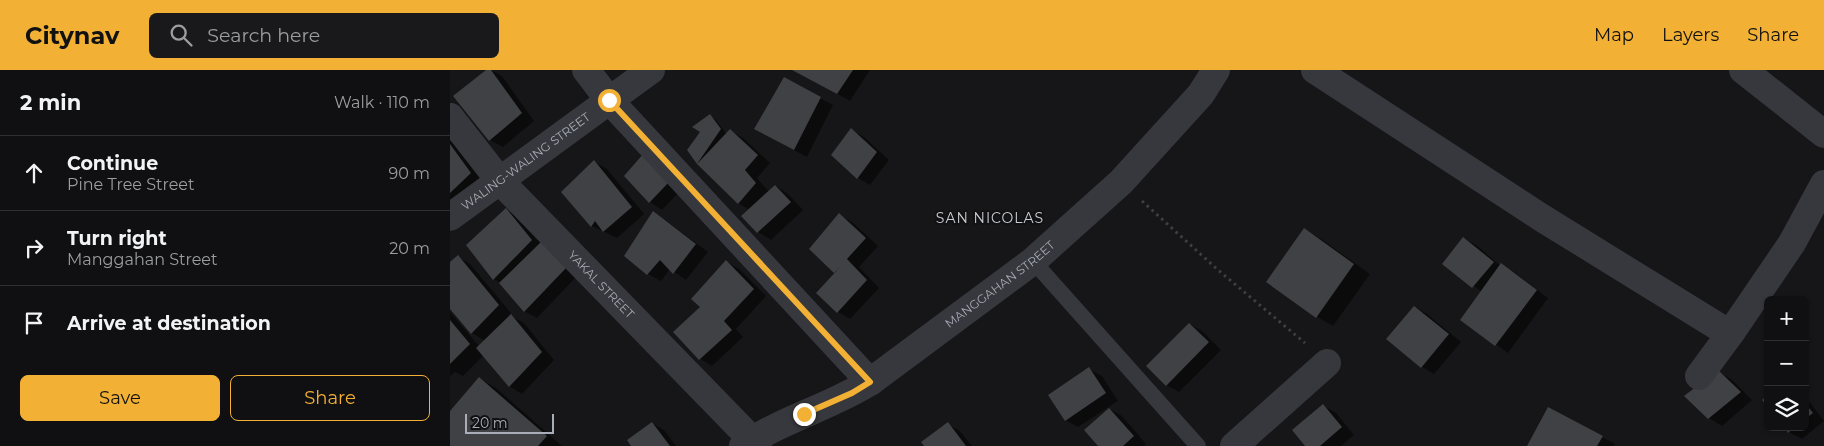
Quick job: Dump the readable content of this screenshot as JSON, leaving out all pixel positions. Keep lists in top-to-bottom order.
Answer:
{
  "streets": {
    "street": ["WALING-WALING STREET", "YAKAL STREET", "MANGGAHAN STREET"]
  },
  "crossings": [
    ["WALING-WALING STREET", "YAKAL STREET"],
    ["YAKAL STREET", "MANGGAHAN STREET"]
  ],
  "districts": ["SAN NICOLAS"],
  "scale_bar": "20 m",
  "page": {
    "header": "Citynav",
    "search": "Search here",
    "nav": ["Map", "Layers", "Share"],
    "heading": ["2 min", "Walk · 110 m"],
    "list": [
      ["Continue", "Pine Tree Street", "90 m"],
      ["Turn right", "Manggahan Street", "20 m"],
      "Arrive at destination"
    ],
    "map_buttons": ["+", "−"],
    "buttons": ["Save", "Share"],
    "scale": "20 m"
  }
}
